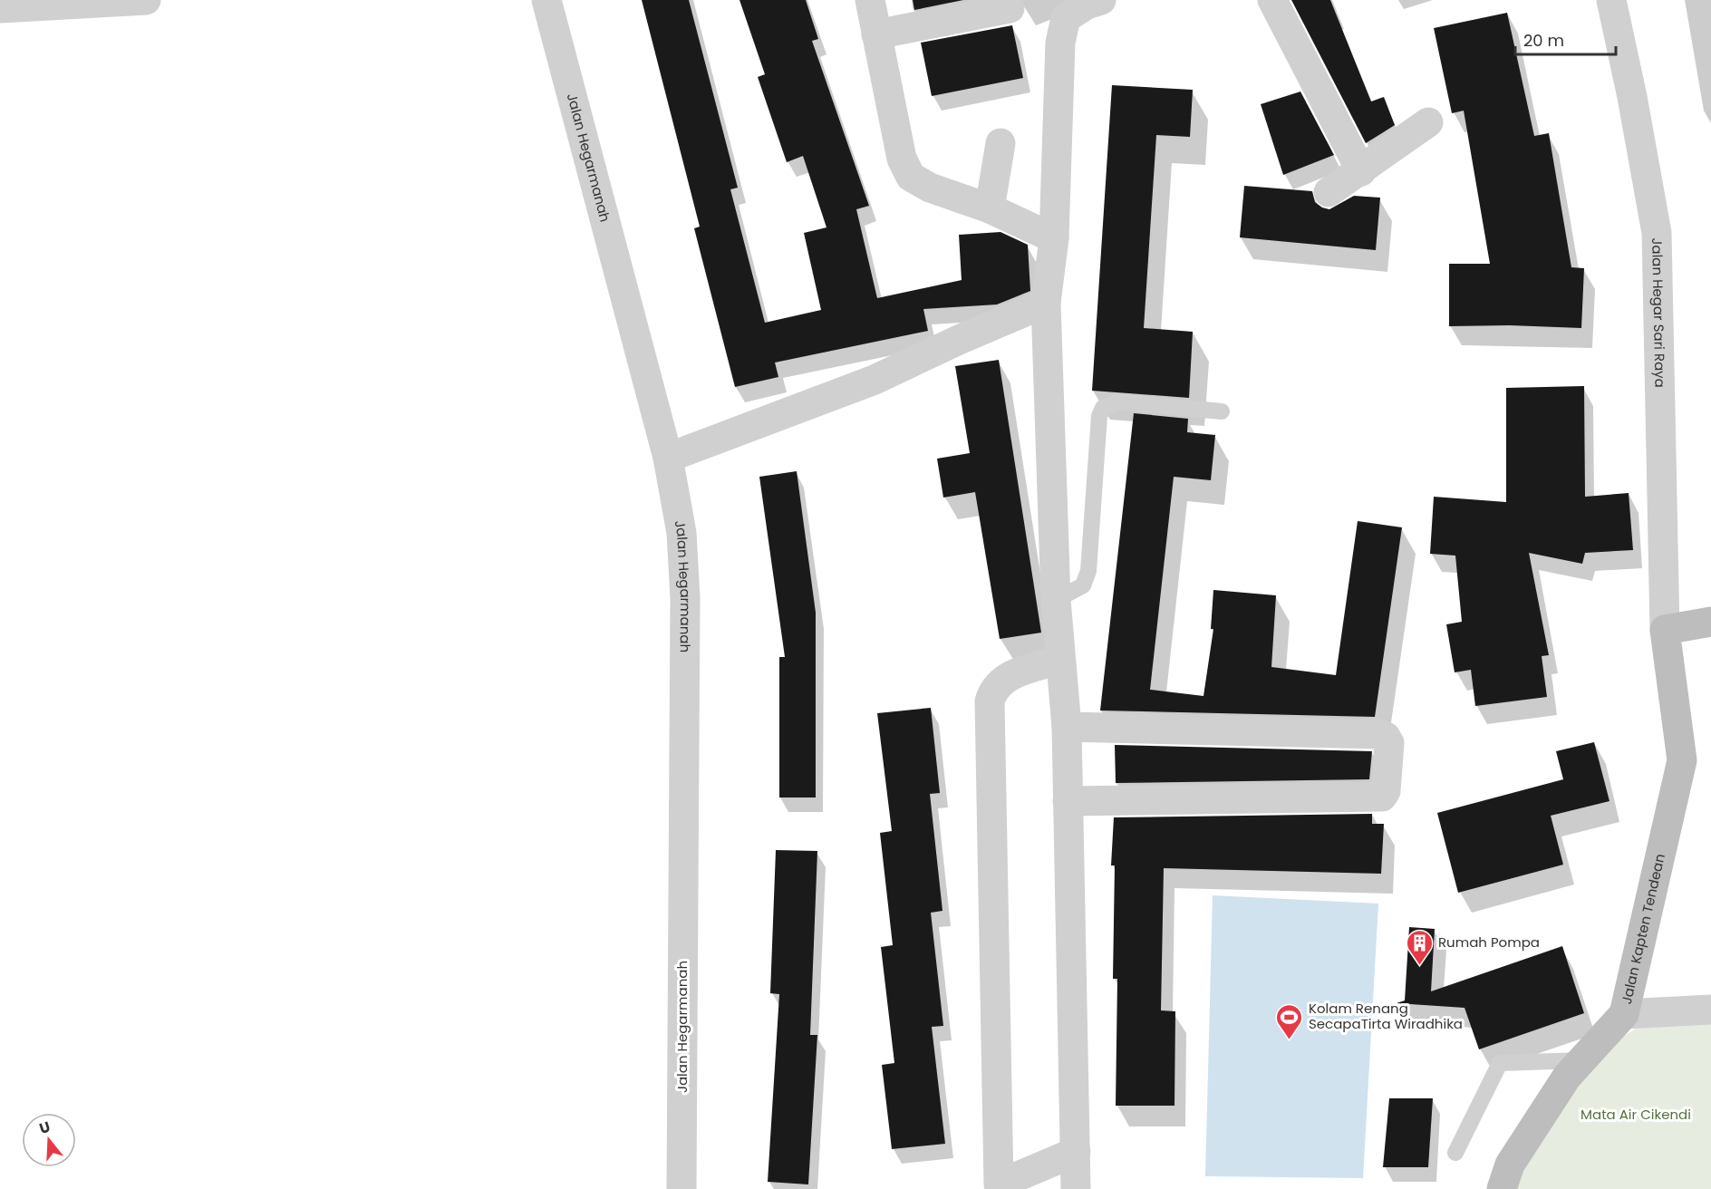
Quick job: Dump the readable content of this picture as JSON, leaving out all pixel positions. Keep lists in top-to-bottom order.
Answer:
{
  "streets": {
    "street": ["Jalan Hegarmanah", "Jalan Hegar Sari Raya", "Jalan Kapten Tendean"]
  },
  "crossings": [
    ["Jalan Hegar Sari Raya", "Jalan Kapten Tendean"]
  ],
  "parks": ["Mata Air Cikendi"],
  "places": {
    "building": ["Rumah Pompa"],
    "sports": ["Kolam Renang SecapaTirta Wiradhika"]
  },
  "scale_bar": "20 m",
  "north": "top"
}
